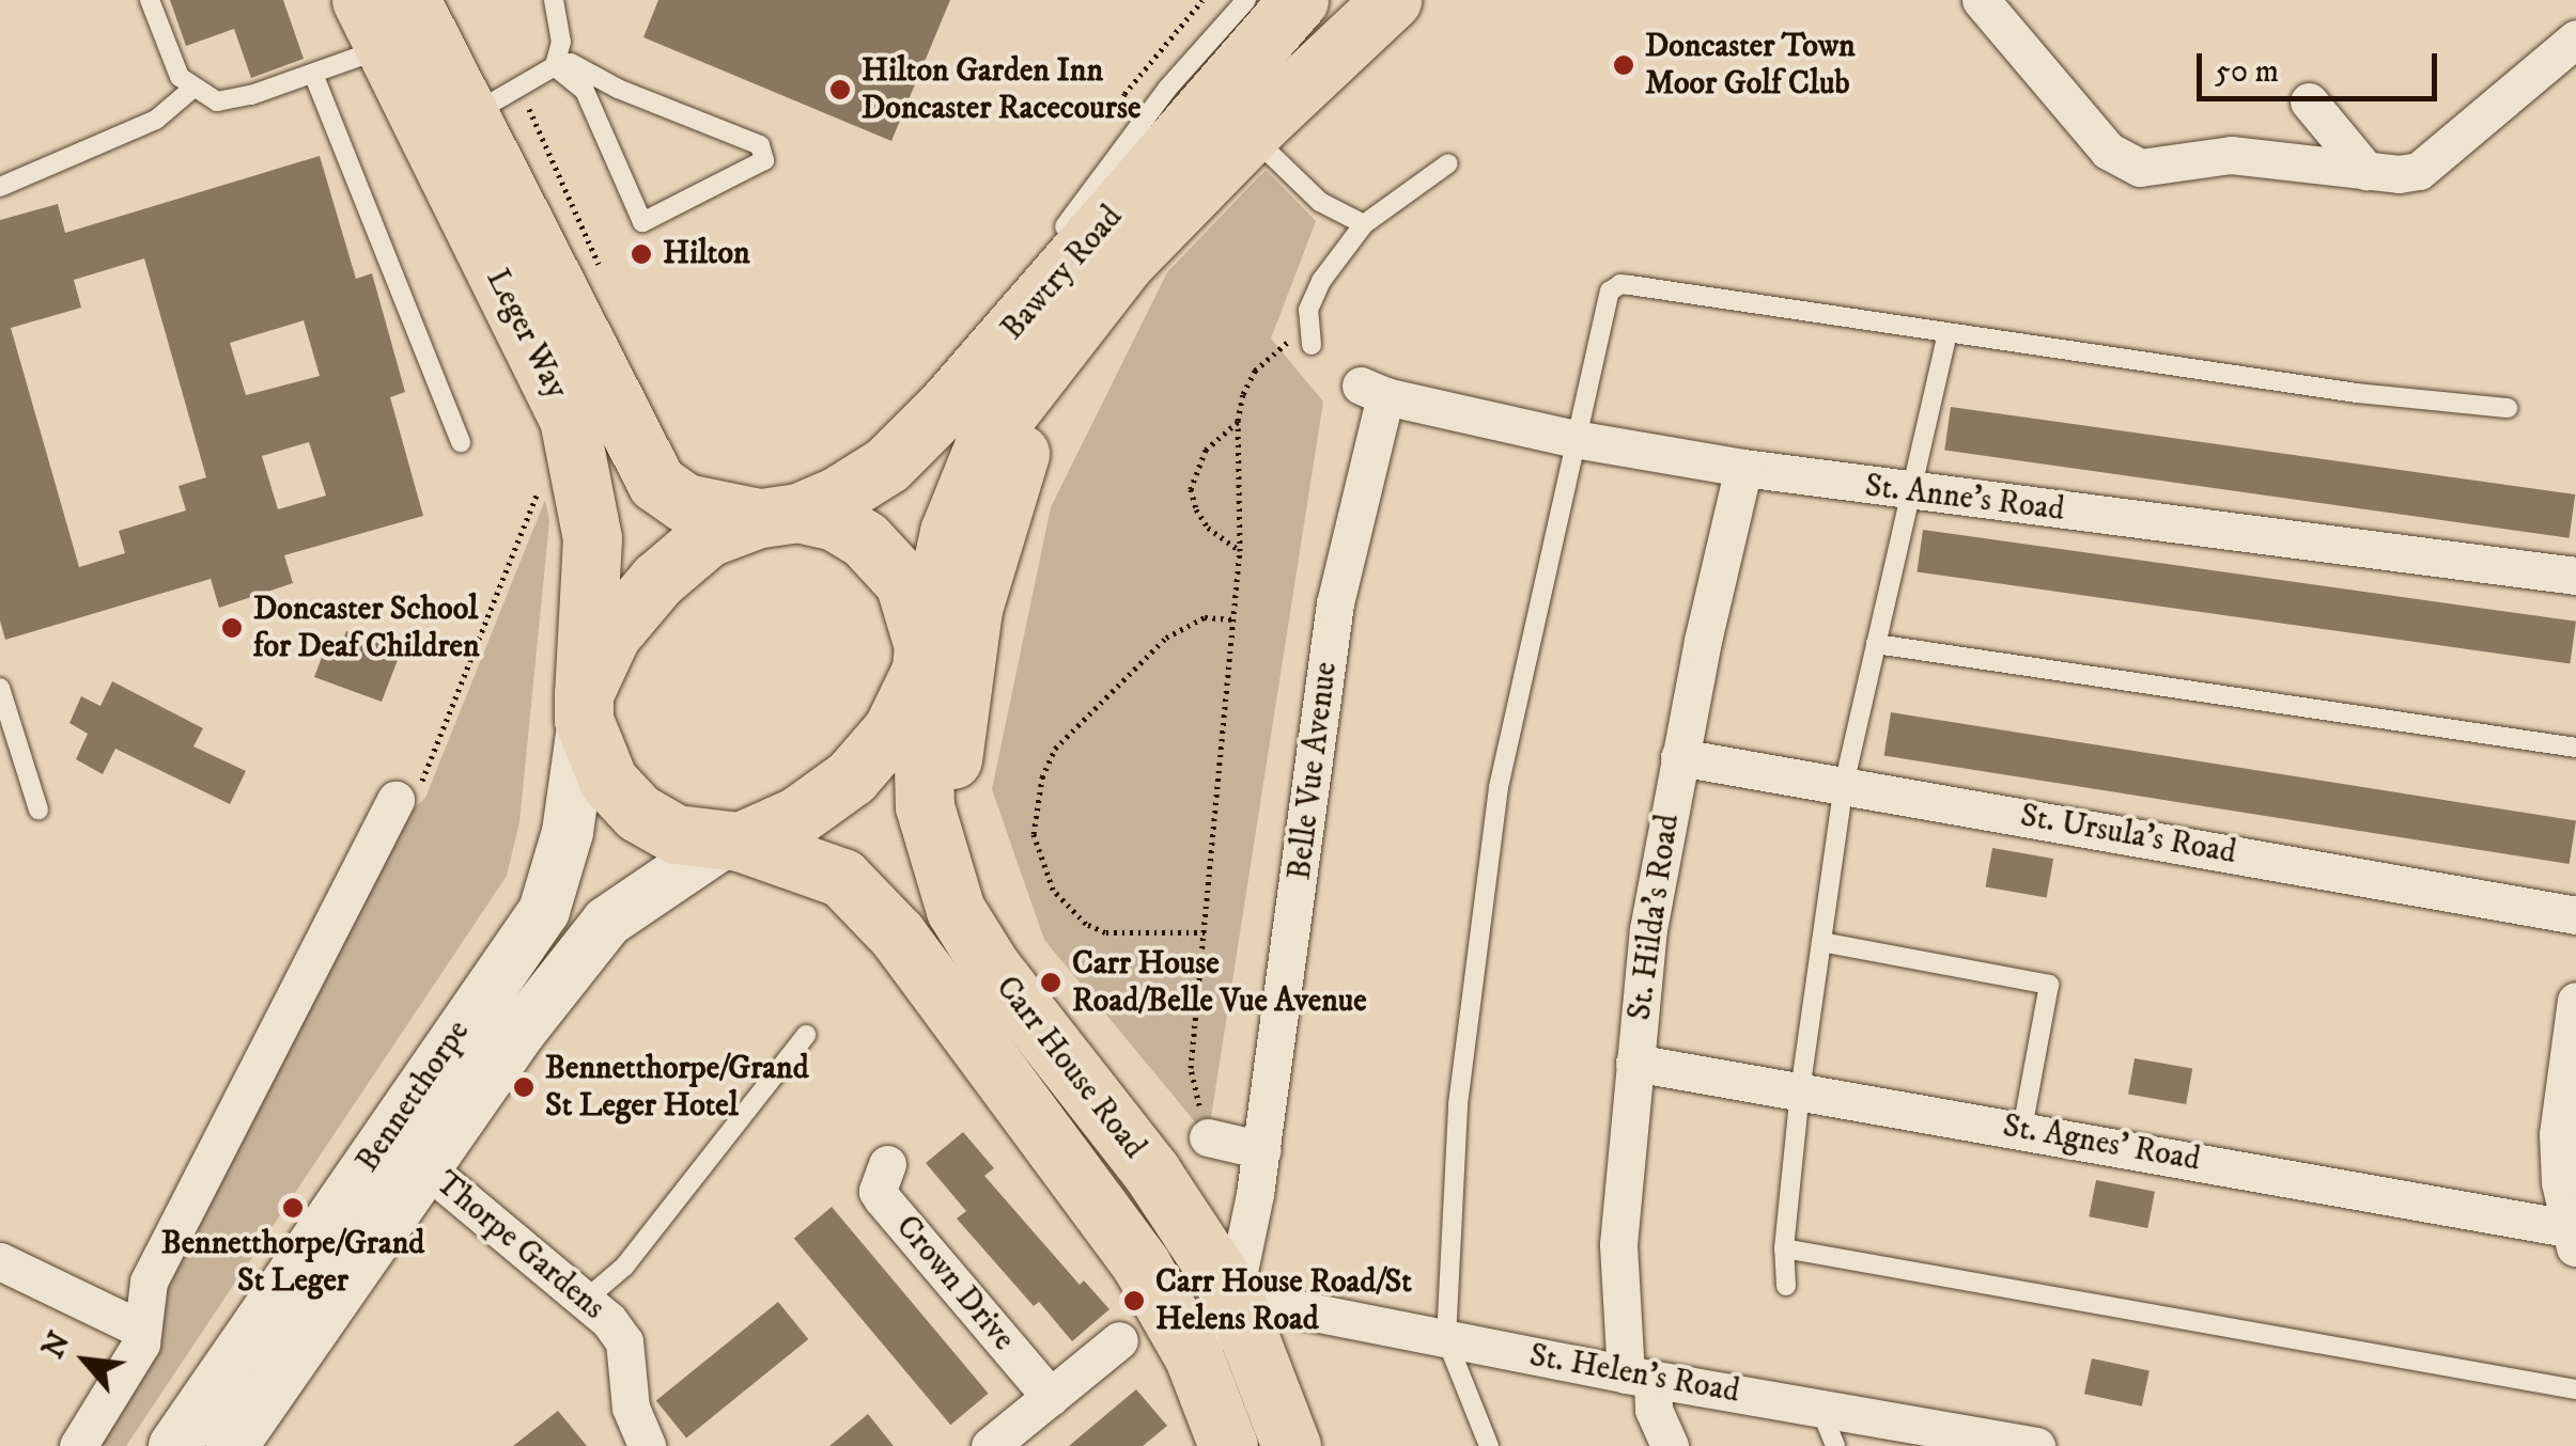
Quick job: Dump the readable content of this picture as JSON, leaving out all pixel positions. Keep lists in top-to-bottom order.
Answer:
{
  "streets": {
    "highway": ["Bawtry Road", "Leger Way", "Carr House Road"],
    "street": [
      "St. Anne's Road",
      "Belle Vue Avenue",
      "St. Ursula's Road",
      "St. Hilda's Road",
      "Bennetthorpe",
      "St. Agnes' Road",
      "Thorpe Gardens",
      "Crown Drive",
      "St. Helen's Road"
    ]
  },
  "crossings": [
    ["Bawtry Road", "Leger Way"],
    ["Bawtry Road", "Carr House Road"],
    ["Bawtry Road", "Bennetthorpe"],
    ["Leger Way", "Carr House Road"],
    ["Leger Way", "Bennetthorpe"],
    ["St. Anne's Road", "Belle Vue Avenue"],
    ["St. Anne's Road", "St. Hilda's Road"],
    ["Belle Vue Avenue", "Carr House Road"],
    ["Belle Vue Avenue", "St. Helen's Road"],
    ["St. Ursula's Road", "St. Hilda's Road"],
    ["St. Hilda's Road", "St. Agnes' Road"],
    ["St. Hilda's Road", "St. Helen's Road"],
    ["Carr House Road", "Bennetthorpe"],
    ["Carr House Road", "St. Helen's Road"],
    ["Bennetthorpe", "Thorpe Gardens"]
  ],
  "places": [
    "Doncaster Town Moor Golf Club",
    "Hilton Garden Inn Doncaster Racecourse",
    "Hilton",
    "Doncaster School for Deaf Children",
    "Carr House Road/Belle Vue Avenue",
    "Bennetthorpe/Grand St Leger Hotel",
    "Bennetthorpe/Grand St Leger",
    "Carr House Road/St Helens Road"
  ],
  "scale_bar": "50 m",
  "north": "top left"
}
